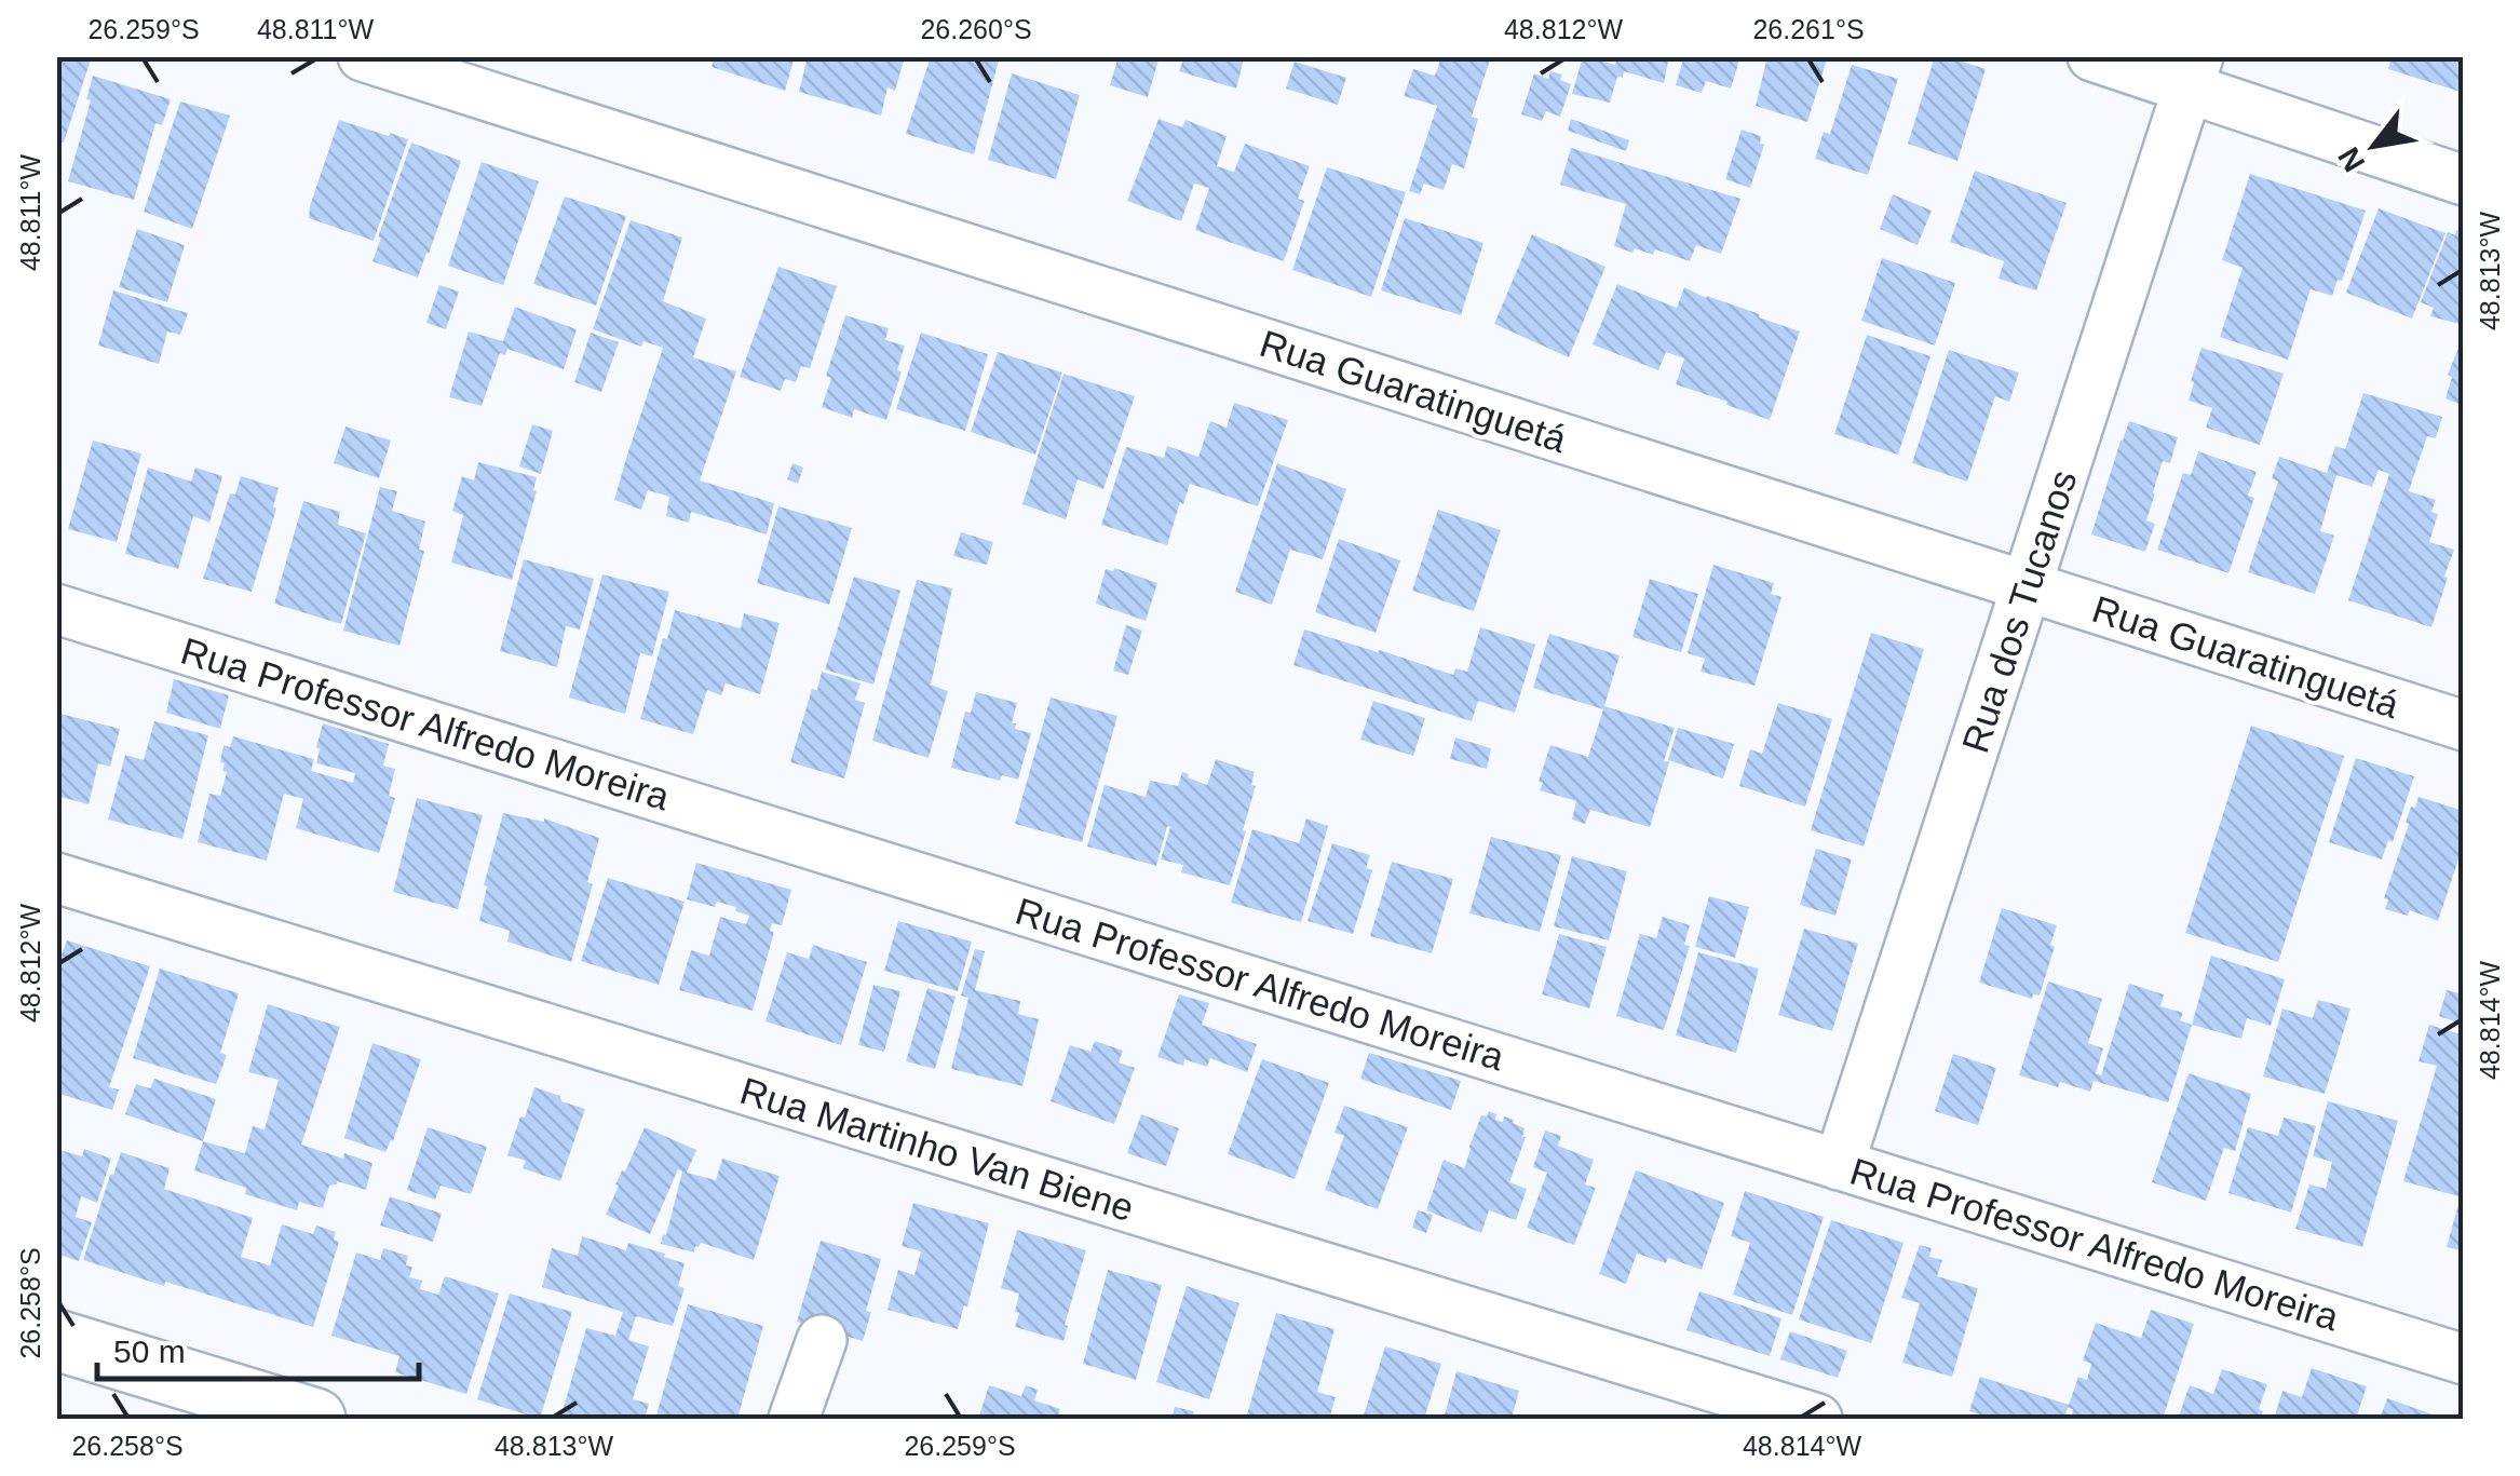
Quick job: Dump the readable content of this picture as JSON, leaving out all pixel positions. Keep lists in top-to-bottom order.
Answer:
{
  "streets": {
    "street": [
      "Rua Guaratinguetá",
      "Rua dos Tucanos",
      "Rua Professor Alfredo Moreira",
      "Rua Martinho Van Biene"
    ]
  },
  "crossings": [
    ["Rua Guaratinguetá", "Rua dos Tucanos"],
    ["Rua dos Tucanos", "Rua Professor Alfredo Moreira"]
  ],
  "scale_bar": "50 m",
  "north": "bottom left",
  "coordinates": [
    "26.259°S",
    "48.811°W",
    "26.260°S",
    "48.812°W",
    "26.261°S",
    "48.813°W",
    "48.814°W",
    "26.258°S"
  ]
}
